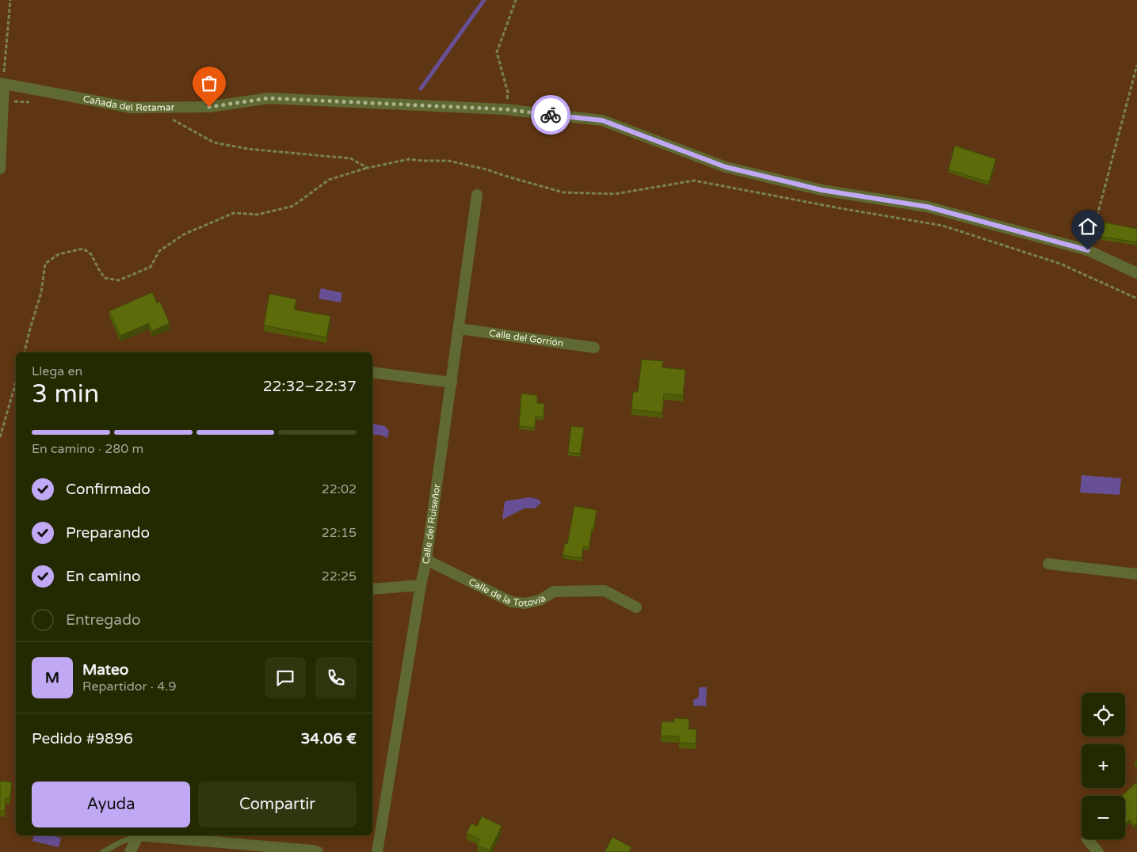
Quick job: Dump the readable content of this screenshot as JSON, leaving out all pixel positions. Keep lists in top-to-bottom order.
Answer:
{
  "streets": {
    "street": [
      "Cañada del Retamar",
      "Calle del Gorrión",
      "Calle del Ruiseñor",
      "Calle de la Totovía"
    ]
  },
  "crossings": [
    ["Calle del Gorrión", "Calle del Ruiseñor"],
    ["Calle del Ruiseñor", "Calle de la Totovía"]
  ],
  "page": {
    "heading": ["3 min", "Llega en", "22:32–22:37"],
    "panel": [
      "Mateo",
      "Repartidor · 4.9",
      "Pedido #9896",
      "34.06 €"
    ],
    "bar": "En camino · 280 m",
    "list": [
      ["Confirmado", "22:02"],
      ["Preparando", "22:15"],
      ["En camino", "22:25"],
      "Entregado"
    ],
    "round": "M",
    "map_buttons": ["+", "−"],
    "buttons": ["Ayuda", "Compartir"]
  }
}
